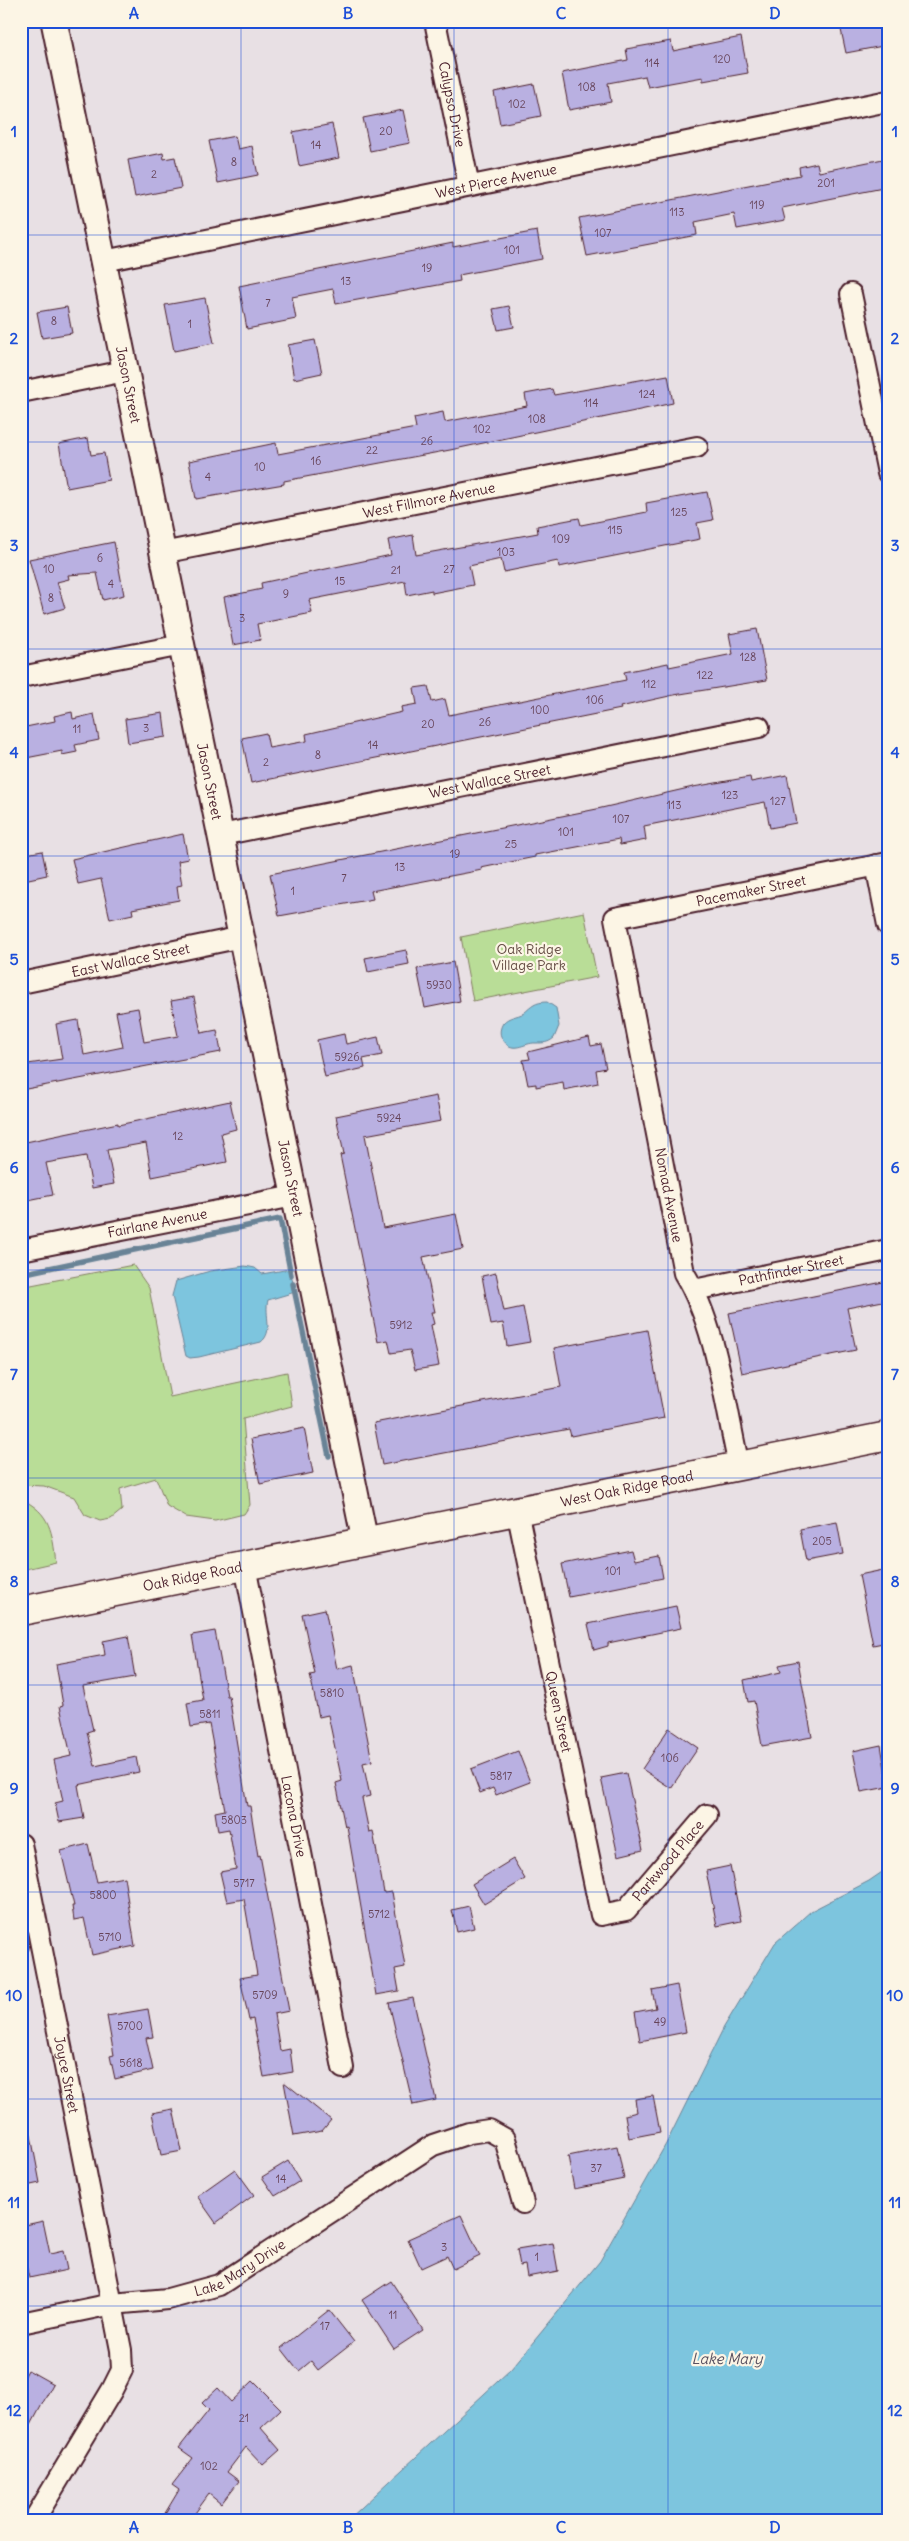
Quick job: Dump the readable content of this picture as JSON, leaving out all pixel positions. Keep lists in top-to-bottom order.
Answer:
{
  "streets": {
    "main road": ["West Oak Ridge Road", "Oak Ridge Road"],
    "street": [
      "Calypso Drive",
      "West Pierce Avenue",
      "Jason Street",
      "West Fillmore Avenue",
      "West Wallace Street",
      "Pacemaker Street",
      "East Wallace Street",
      "Nomad Avenue",
      "Fairlane Avenue",
      "Pathfinder Street",
      "Queen Street",
      "Lacona Drive",
      "Parkwood Place",
      "Joyce Street",
      "Lake Mary Drive"
    ]
  },
  "crossings": [
    ["Calypso Drive", "West Pierce Avenue"],
    ["West Pierce Avenue", "Jason Street"],
    ["Jason Street", "West Fillmore Avenue"],
    ["Jason Street", "West Wallace Street"],
    ["Jason Street", "East Wallace Street"],
    ["Jason Street", "Fairlane Avenue"],
    ["Jason Street", "West Oak Ridge Road"],
    ["Jason Street", "Oak Ridge Road"],
    ["Pacemaker Street", "Nomad Avenue"],
    ["Nomad Avenue", "Pathfinder Street"],
    ["Nomad Avenue", "West Oak Ridge Road"],
    ["West Oak Ridge Road", "Oak Ridge Road"],
    ["West Oak Ridge Road", "Queen Street"],
    ["Oak Ridge Road", "Lacona Drive"],
    ["Queen Street", "Parkwood Place"],
    ["Joyce Street", "Lake Mary Drive"]
  ],
  "water": ["Lake Mary"],
  "parks": ["Oak Ridge Village Park"],
  "house_numbers": [
    "120",
    "114",
    "108",
    "102",
    "20",
    "14",
    "8",
    "2",
    "201",
    "119",
    "113",
    "107",
    "101",
    "19",
    "13",
    "7",
    "8",
    "1",
    "124",
    "114",
    "108",
    "102",
    "26",
    "22",
    "16",
    "10",
    "4",
    "125",
    "115",
    "109",
    "103",
    "6",
    "10",
    "27",
    "21",
    "15",
    "4",
    "9",
    "8",
    "3",
    "128",
    "122",
    "112",
    "106",
    "100",
    "26",
    "20",
    "3",
    "11",
    "14",
    "8",
    "2",
    "123",
    "127",
    "113",
    "107",
    "101",
    "25",
    "19",
    "13",
    "7",
    "1",
    "5930",
    "5926",
    "5924",
    "12",
    "5912",
    "205",
    "101",
    "5810",
    "5811",
    "106",
    "5817",
    "5803",
    "5717",
    "5800",
    "5712",
    "5710",
    "5709",
    "49",
    "5700",
    "5618",
    "37",
    "14",
    "3",
    "1",
    "11",
    "17",
    "21",
    "102"
  ],
  "grid": {
    "columns": [
      "A",
      "B",
      "C",
      "D"
    ],
    "rows": [
      "1",
      "2",
      "3",
      "4",
      "5",
      "6",
      "7",
      "8",
      "9",
      "10",
      "11",
      "12"
    ]
  }
}
